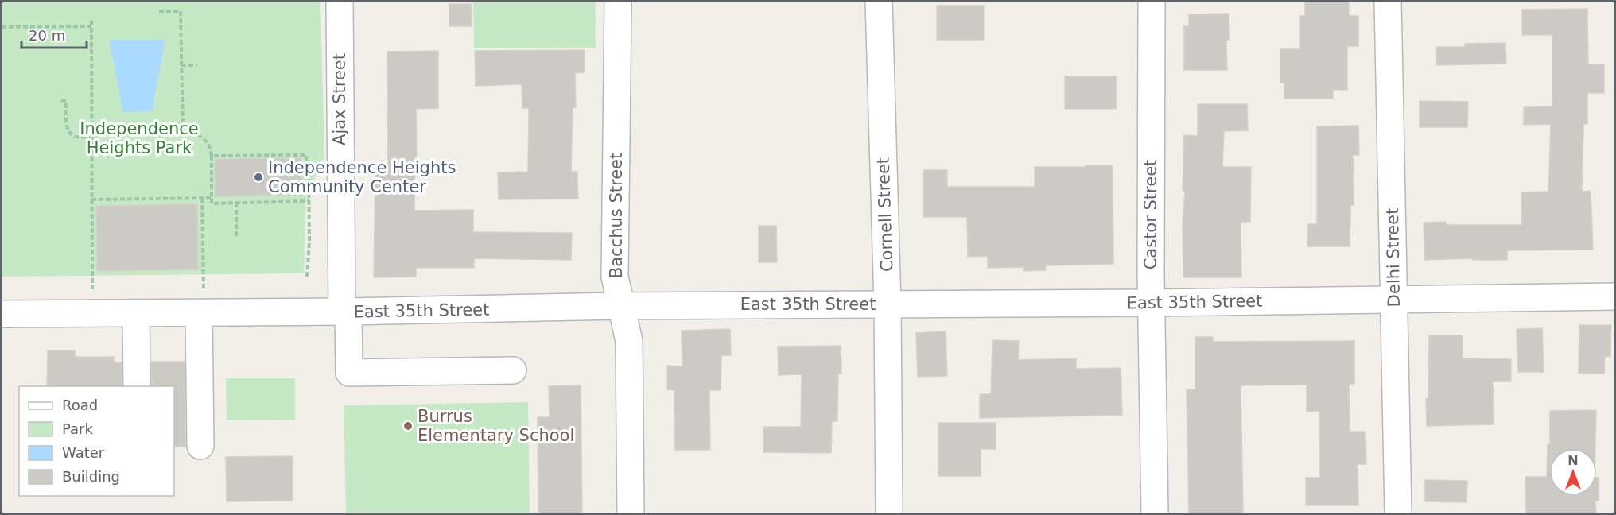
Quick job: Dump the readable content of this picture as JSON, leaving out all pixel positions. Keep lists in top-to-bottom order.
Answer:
{
  "streets": {
    "street": [
      "Ajax Street",
      "Cornell Street",
      "Castor Street",
      "Bacchus Street",
      "Delhi Street",
      "East 35th Street"
    ]
  },
  "crossings": [
    ["Ajax Street", "East 35th Street"],
    ["Cornell Street", "East 35th Street"],
    ["Castor Street", "East 35th Street"],
    ["Bacchus Street", "East 35th Street"],
    ["Delhi Street", "East 35th Street"]
  ],
  "parks": ["Independence Heights Park"],
  "places": ["Independence Heights Community Center", "Burrus Elementary School"],
  "legend": [
    "Road",
    "Park",
    "Water",
    "Building"
  ],
  "scale_bar": "20 m",
  "north": "top"
}
